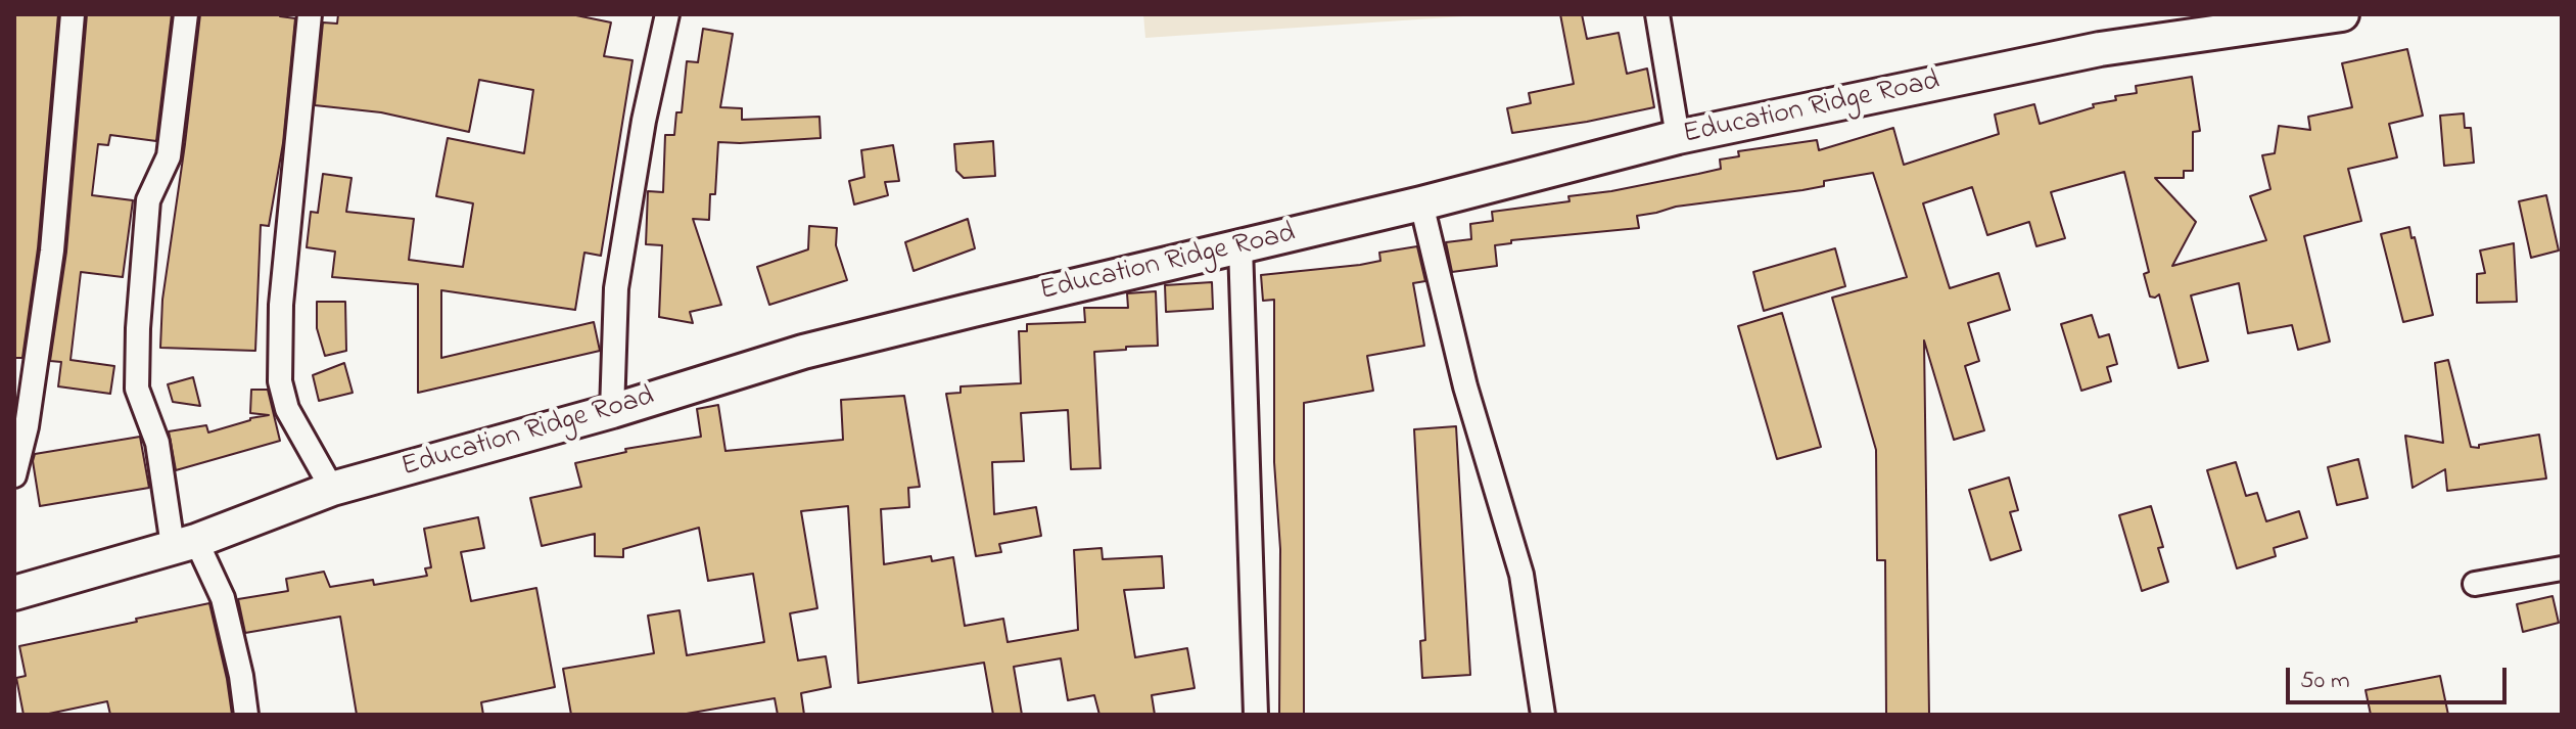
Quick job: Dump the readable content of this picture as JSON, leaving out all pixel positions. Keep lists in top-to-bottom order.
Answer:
{
  "streets": {
    "main road": ["Education Ridge Road"]
  },
  "scale_bar": "50 m"
}
